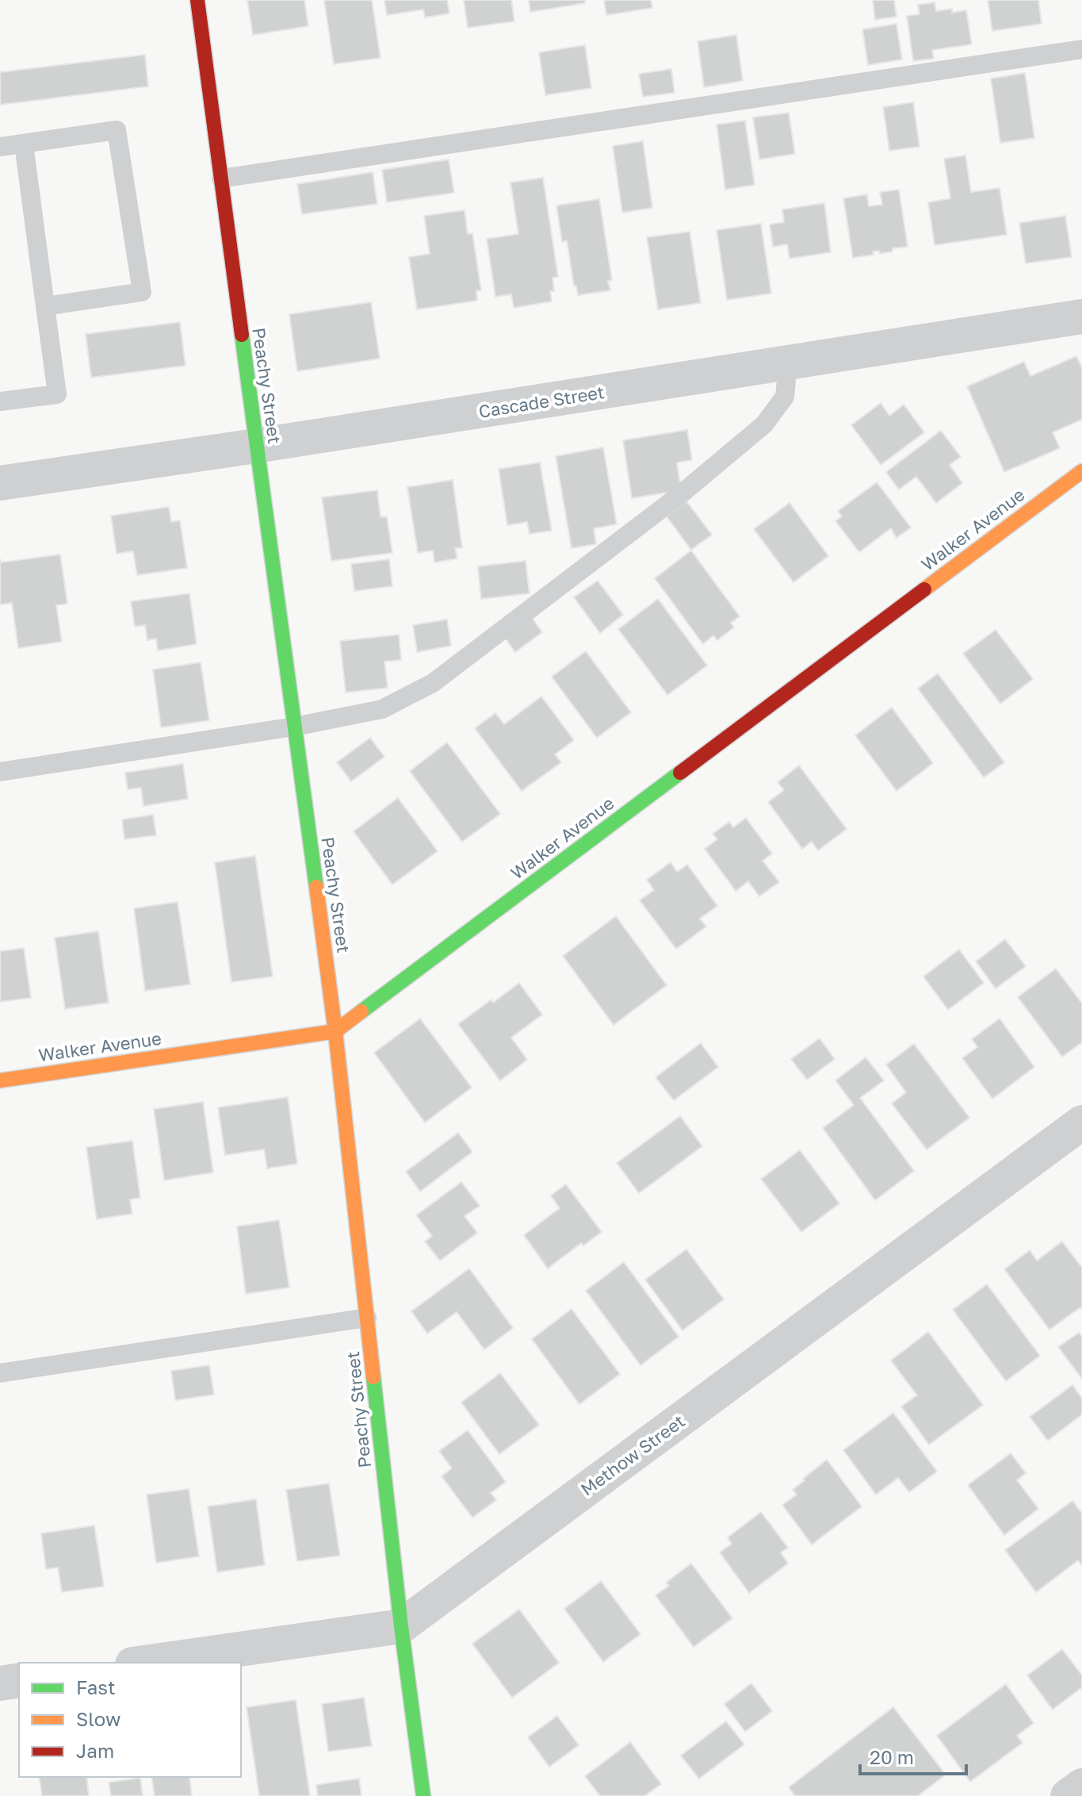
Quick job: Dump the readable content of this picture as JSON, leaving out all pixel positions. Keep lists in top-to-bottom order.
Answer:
{
  "streets": {
    "street": [
      "Peachy Street",
      "Cascade Street",
      "Walker Avenue",
      "Methow Street"
    ]
  },
  "crossings": [
    ["Peachy Street", "Cascade Street"],
    ["Peachy Street", "Walker Avenue"],
    ["Peachy Street", "Methow Street"]
  ],
  "legend": ["Fast", "Slow", "Jam"],
  "scale_bar": "20 m"
}
